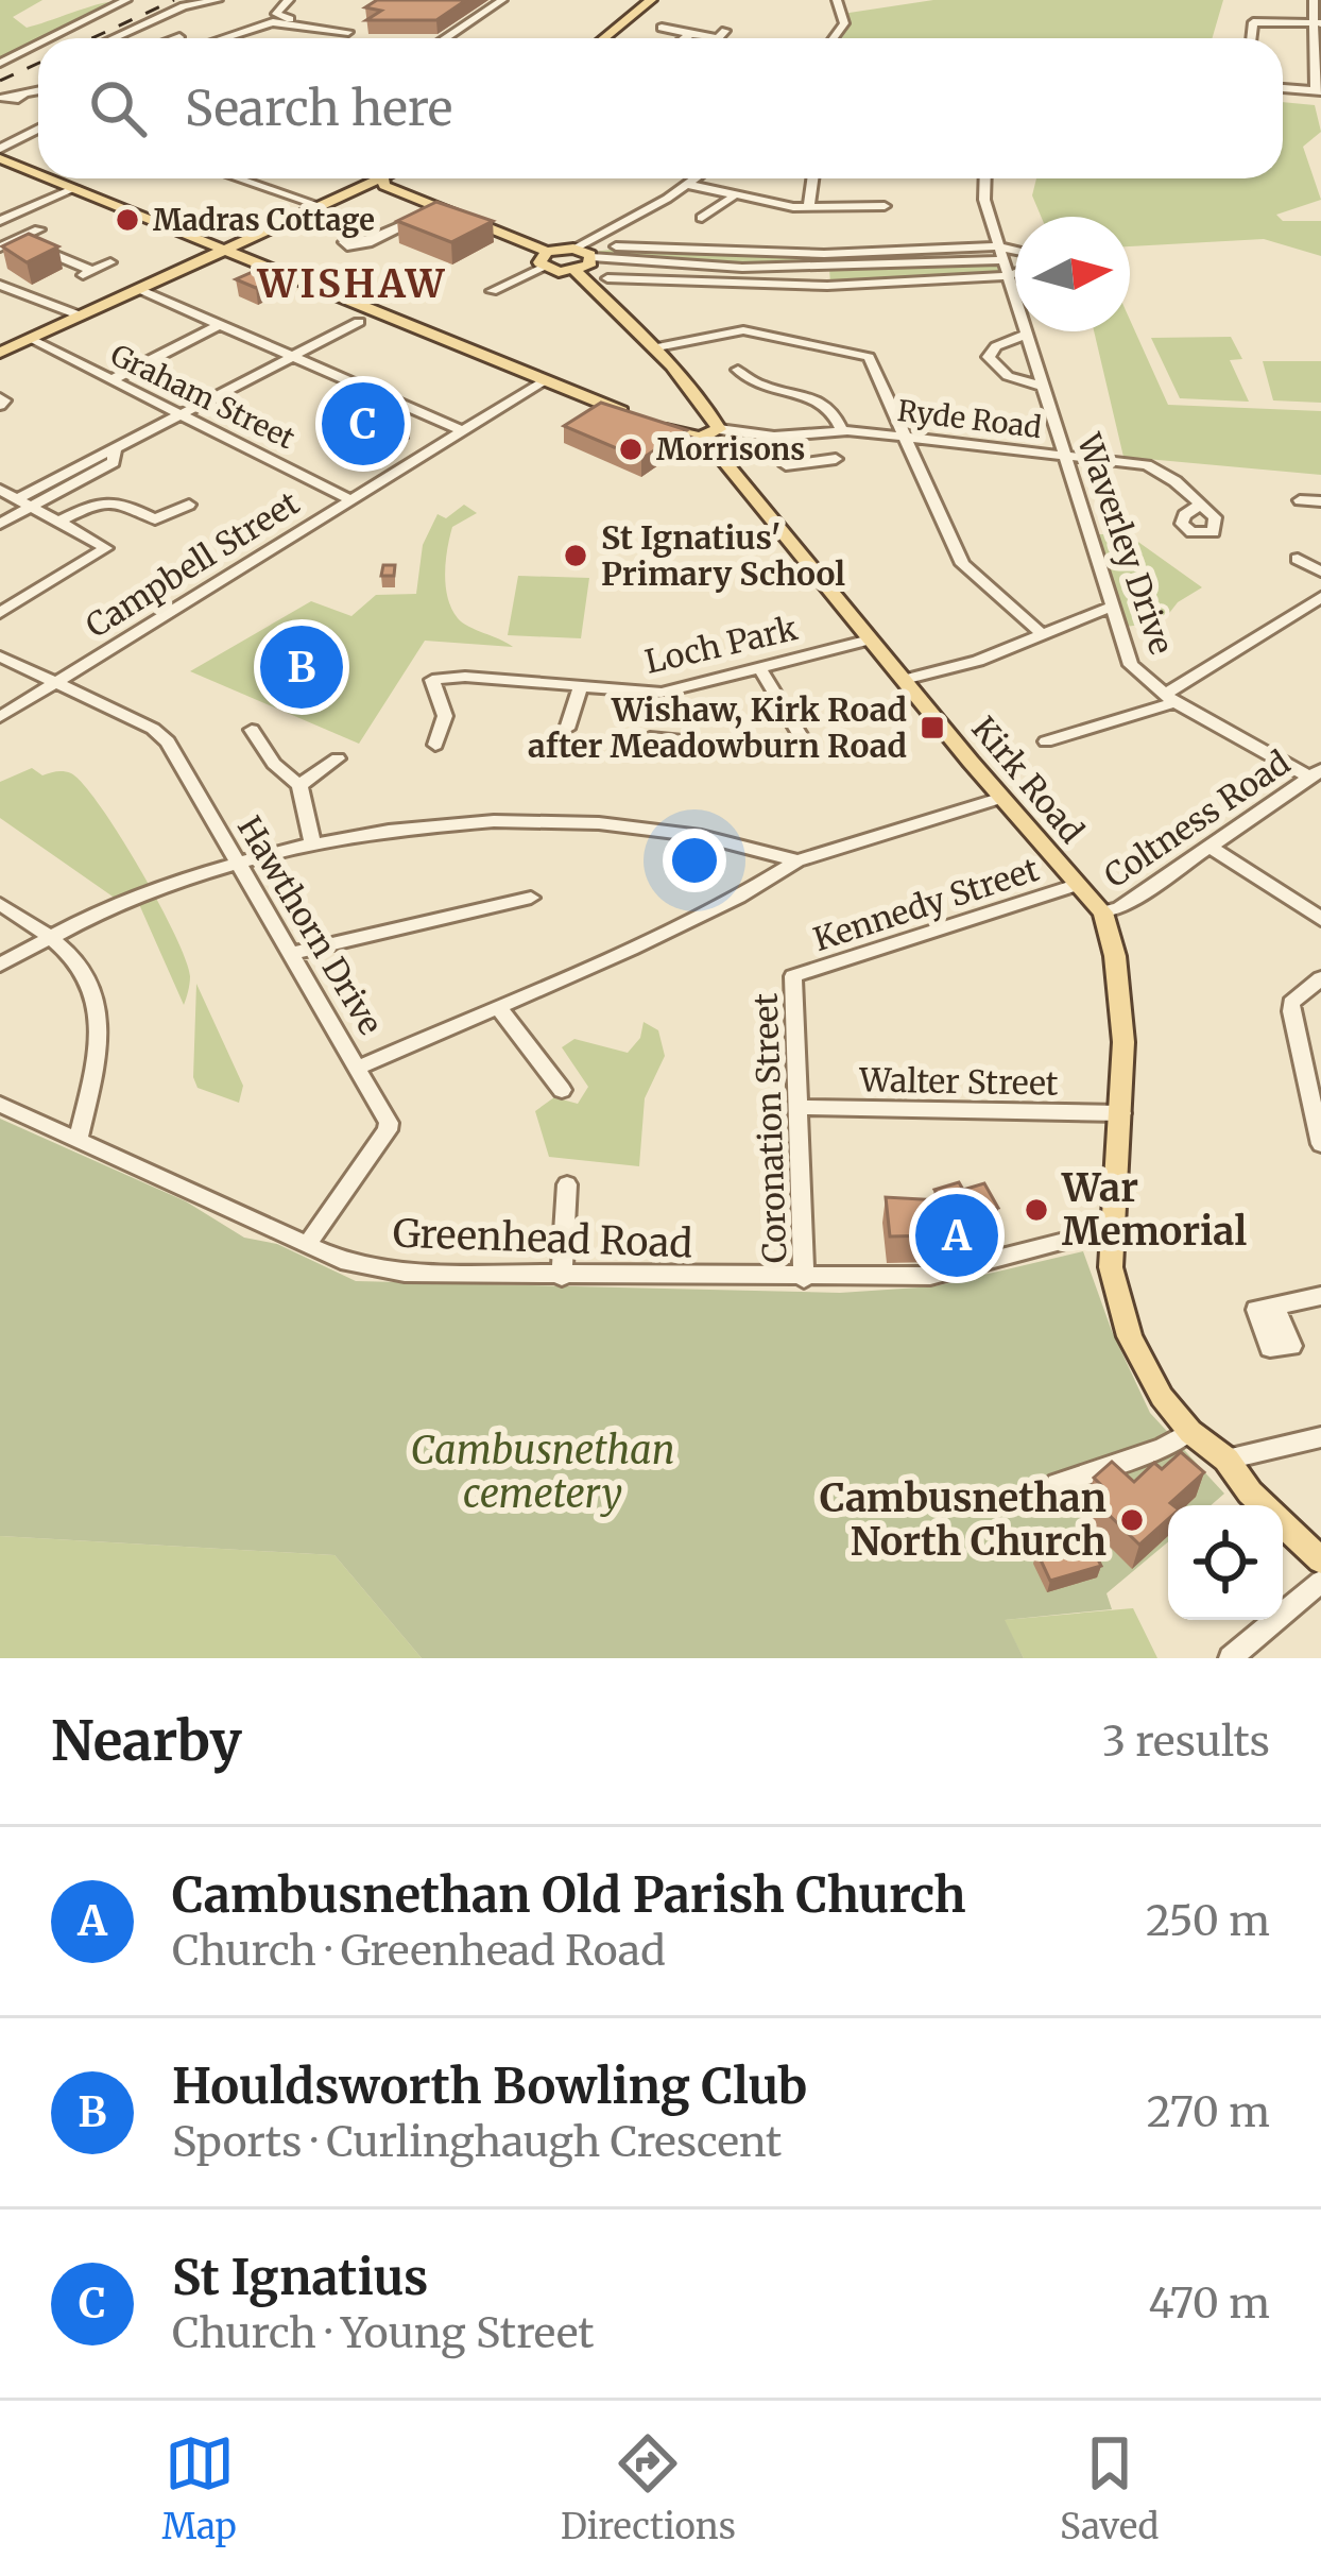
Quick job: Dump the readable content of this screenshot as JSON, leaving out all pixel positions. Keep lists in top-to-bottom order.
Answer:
{
  "streets": {
    "main road": ["Kirk Road"],
    "street": [
      "Graham Street",
      "Ryde Road",
      "Waverley Drive",
      "Campbell Street",
      "Loch Park",
      "Coltness Road",
      "Kennedy Street",
      "Hawthorn Drive",
      "Walter Street",
      "Coronation Street",
      "Greenhead Road"
    ]
  },
  "crossings": [
    ["Graham Street", "Campbell Street"],
    ["Ryde Road", "Waverley Drive"],
    ["Ryde Road", "Kirk Road"],
    ["Waverley Drive", "Coltness Road"],
    ["Campbell Street", "Hawthorn Drive"],
    ["Loch Park", "Kirk Road"],
    ["Kirk Road", "Coltness Road"],
    ["Kirk Road", "Kennedy Street"],
    ["Kennedy Street", "Coronation Street"],
    ["Hawthorn Drive", "Greenhead Road"],
    ["Walter Street", "Coronation Street"],
    ["Coronation Street", "Greenhead Road"]
  ],
  "districts": ["WISHAW"],
  "parks": ["Cambusnethan cemetery"],
  "places": {
    "other": [
      "Madras Cottage",
      "Morrisons",
      "St Ignatius' Primary School",
      "War Memorial",
      "Cambusnethan North Church"
    ],
    "transit": ["Wishaw, Kirk Road after Meadowburn Road"]
  },
  "north": "right",
  "page": {
    "search": "Search here",
    "pins": ["C", "B", "A"],
    "heading": ["Nearby", "3 results"],
    "list": [
      {
        "mark": "A",
        "name": "Cambusnethan Old Parish Church",
        "note": "Church · Greenhead Road",
        "value": "250 m"
      },
      {
        "mark": "B",
        "name": "Houldsworth Bowling Club",
        "note": "Sports · Curlinghaugh Crescent",
        "value": "270 m"
      },
      {
        "mark": "C",
        "name": "St Ignatius",
        "note": "Church · Young Street",
        "value": "470 m"
      }
    ],
    "nav": ["Map", "Directions", "Saved"]
  }
}
